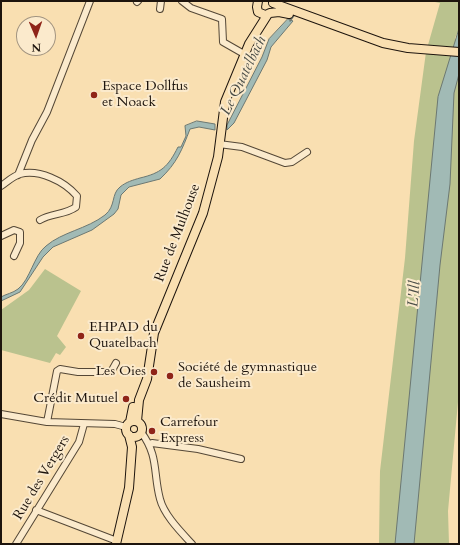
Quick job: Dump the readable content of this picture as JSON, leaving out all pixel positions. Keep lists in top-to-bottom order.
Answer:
{
  "streets": {
    "main road": ["Rue de Mulhouse"],
    "street": ["Rue des Vergers"]
  },
  "water": ["Le Quatelbach", "L'Ill"],
  "places": [
    "Espace Dollfus et Noack",
    "EHPAD du Quatelbach",
    "Les Oies",
    "Société de gymnastique de Sausheim",
    "Crédit Mutuel",
    "Carrefour Express"
  ],
  "north": "bottom"
}
